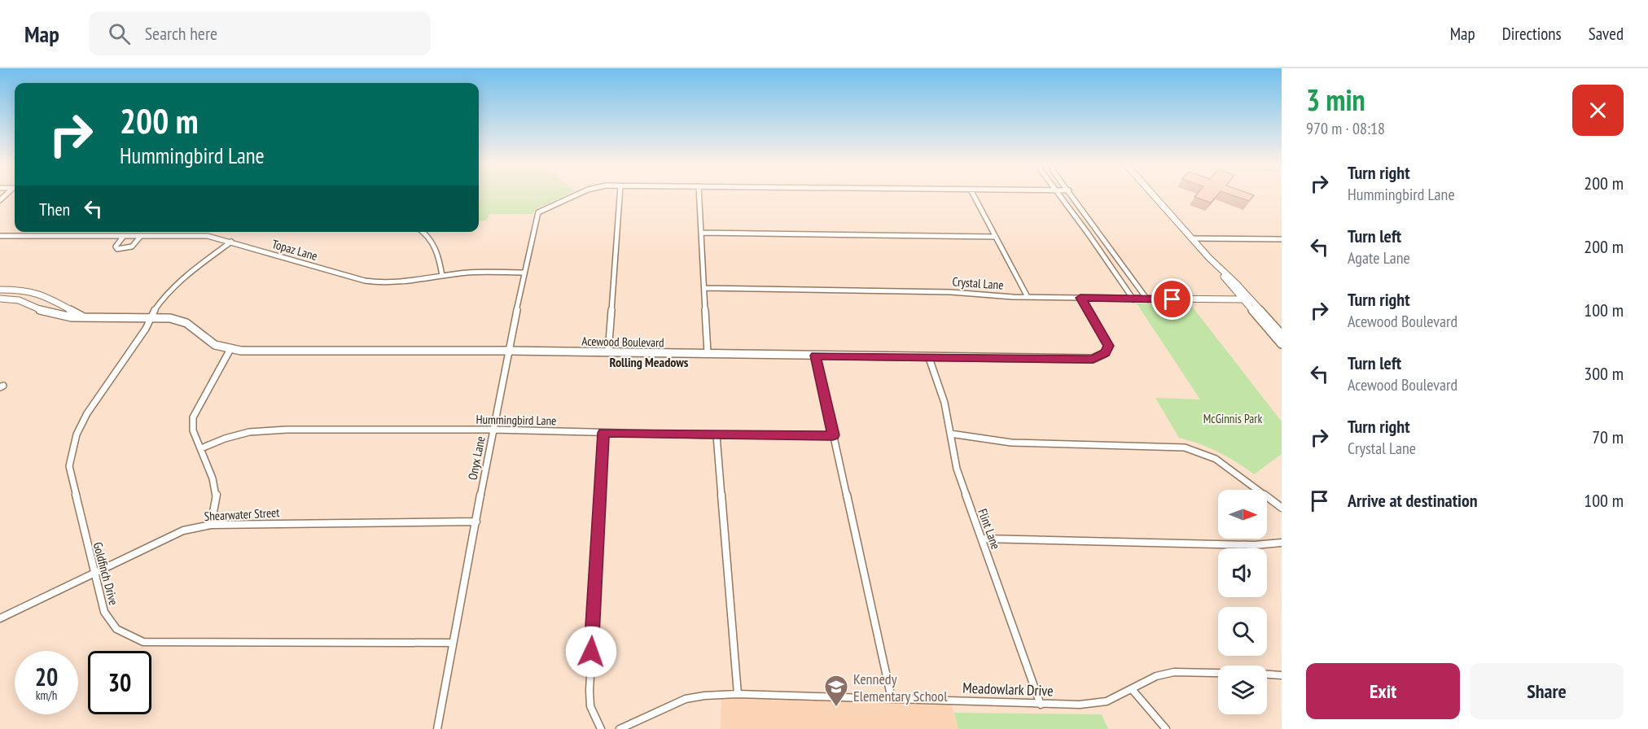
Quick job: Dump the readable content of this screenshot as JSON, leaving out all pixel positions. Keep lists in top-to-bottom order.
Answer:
{
  "streets": {
    "street": [
      "Topaz Lane",
      "Crystal Lane",
      "Acewood Boulevard",
      "Hummingbird Lane",
      "Onyx Lane",
      "Shearwater Street",
      "Flint Lane",
      "Goldfinch Drive",
      "Meadowlark Drive"
    ]
  },
  "crossings": [
    ["Topaz Lane", "Onyx Lane"],
    ["Topaz Lane", "Goldfinch Drive"],
    ["Crystal Lane", "Acewood Boulevard"],
    ["Acewood Boulevard", "Onyx Lane"],
    ["Acewood Boulevard", "Flint Lane"],
    ["Acewood Boulevard", "Goldfinch Drive"],
    ["Hummingbird Lane", "Onyx Lane"],
    ["Onyx Lane", "Shearwater Street"],
    ["Onyx Lane", "Goldfinch Drive"],
    ["Shearwater Street", "Goldfinch Drive"],
    ["Flint Lane", "Meadowlark Drive"]
  ],
  "districts": ["Rolling Meadows"],
  "parks": ["McGinnis Park"],
  "places": {
    "school or university": ["Kennedy Elementary School"]
  },
  "north": "right",
  "page": {
    "header": "Map",
    "search": "Search here",
    "nav": ["Map", "Directions", "Saved"],
    "heading": ["3 min", "970 m · 08:18"],
    "turn": ["200 m", "Hummingbird Lane"],
    "list": [
      {
        "name": "Turn right",
        "note": "Hummingbird Lane",
        "value": "200 m"
      },
      {
        "name": "Turn left",
        "note": "Agate Lane",
        "value": "200 m"
      },
      {
        "name": "Turn right",
        "note": "Acewood Boulevard",
        "value": "100 m"
      },
      {
        "name": "Turn left",
        "note": "Acewood Boulevard",
        "value": "300 m"
      },
      {
        "name": "Turn right",
        "note": "Crystal Lane",
        "value": "70 m"
      },
      {
        "name": "Arrive at destination",
        "value": "100 m"
      }
    ],
    "then": "Then",
    "speed": "20 km/h",
    "limit": "30",
    "buttons": ["Exit", "Share"]
  }
}
